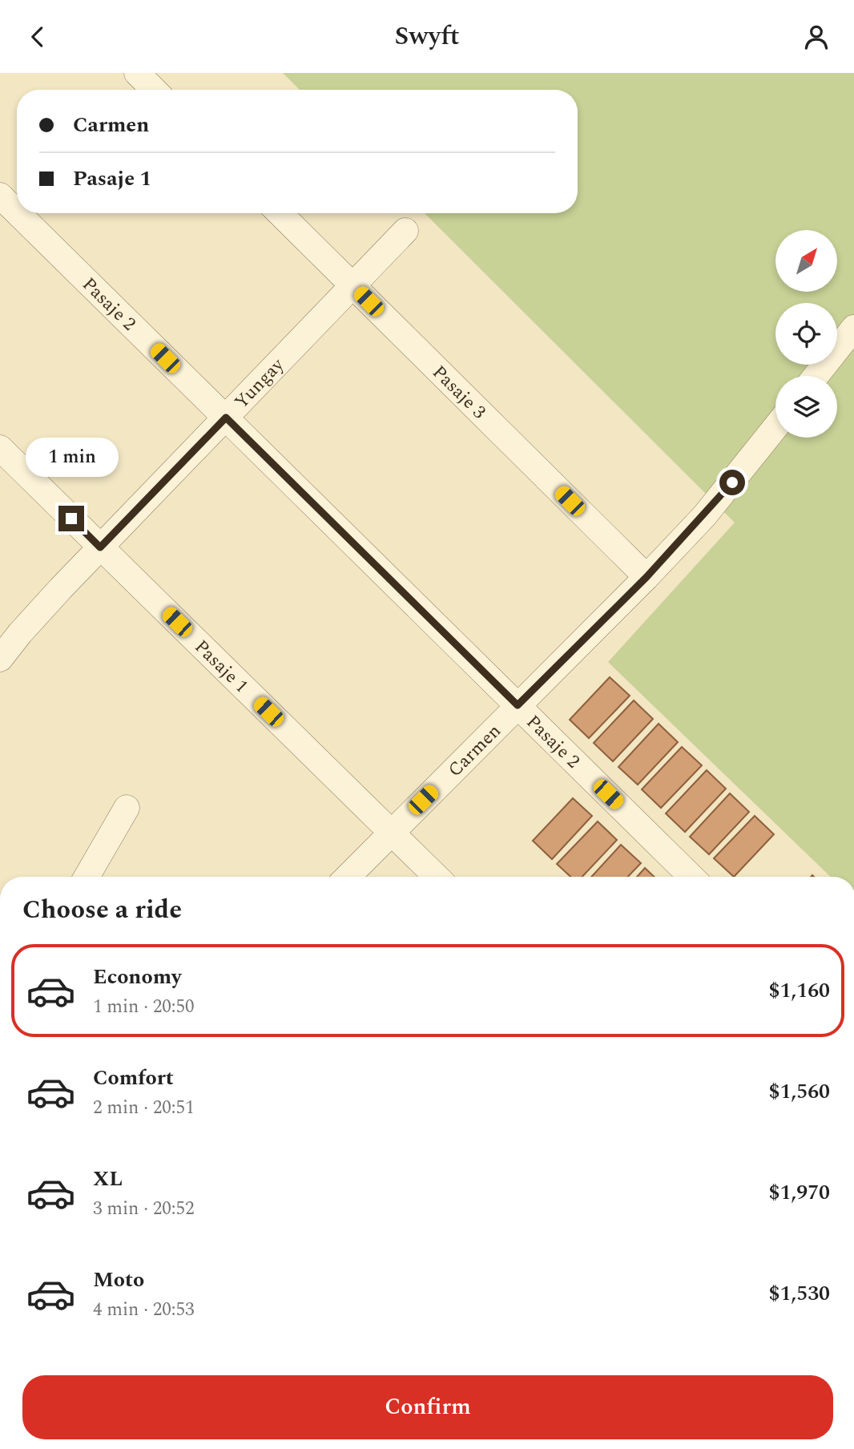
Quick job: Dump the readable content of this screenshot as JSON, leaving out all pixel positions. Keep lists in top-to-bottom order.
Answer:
{
  "streets": {
    "street": [
      "Pasaje 2",
      "Yungay",
      "Pasaje 3",
      "Pasaje 1",
      "Carmen"
    ]
  },
  "crossings": [
    ["Pasaje 2", "Yungay"],
    ["Pasaje 2", "Carmen"],
    ["Yungay", "Pasaje 3"],
    ["Yungay", "Pasaje 1"],
    ["Pasaje 3", "Carmen"],
    ["Pasaje 1", "Carmen"]
  ],
  "north": "top right",
  "page": {
    "header": "Swyft",
    "banner": ["Carmen", "Pasaje 1"],
    "bubble": "1 min",
    "heading": "Choose a ride",
    "list": [
      {
        "name": "Economy",
        "note": "1 min · 20:50",
        "value": "$1,160"
      },
      {
        "name": "Comfort",
        "note": "2 min · 20:51",
        "value": "$1,560"
      },
      {
        "name": "XL",
        "note": "3 min · 20:52",
        "value": "$1,970"
      },
      {
        "name": "Moto",
        "note": "4 min · 20:53",
        "value": "$1,530"
      }
    ],
    "buttons": "Confirm"
  }
}
